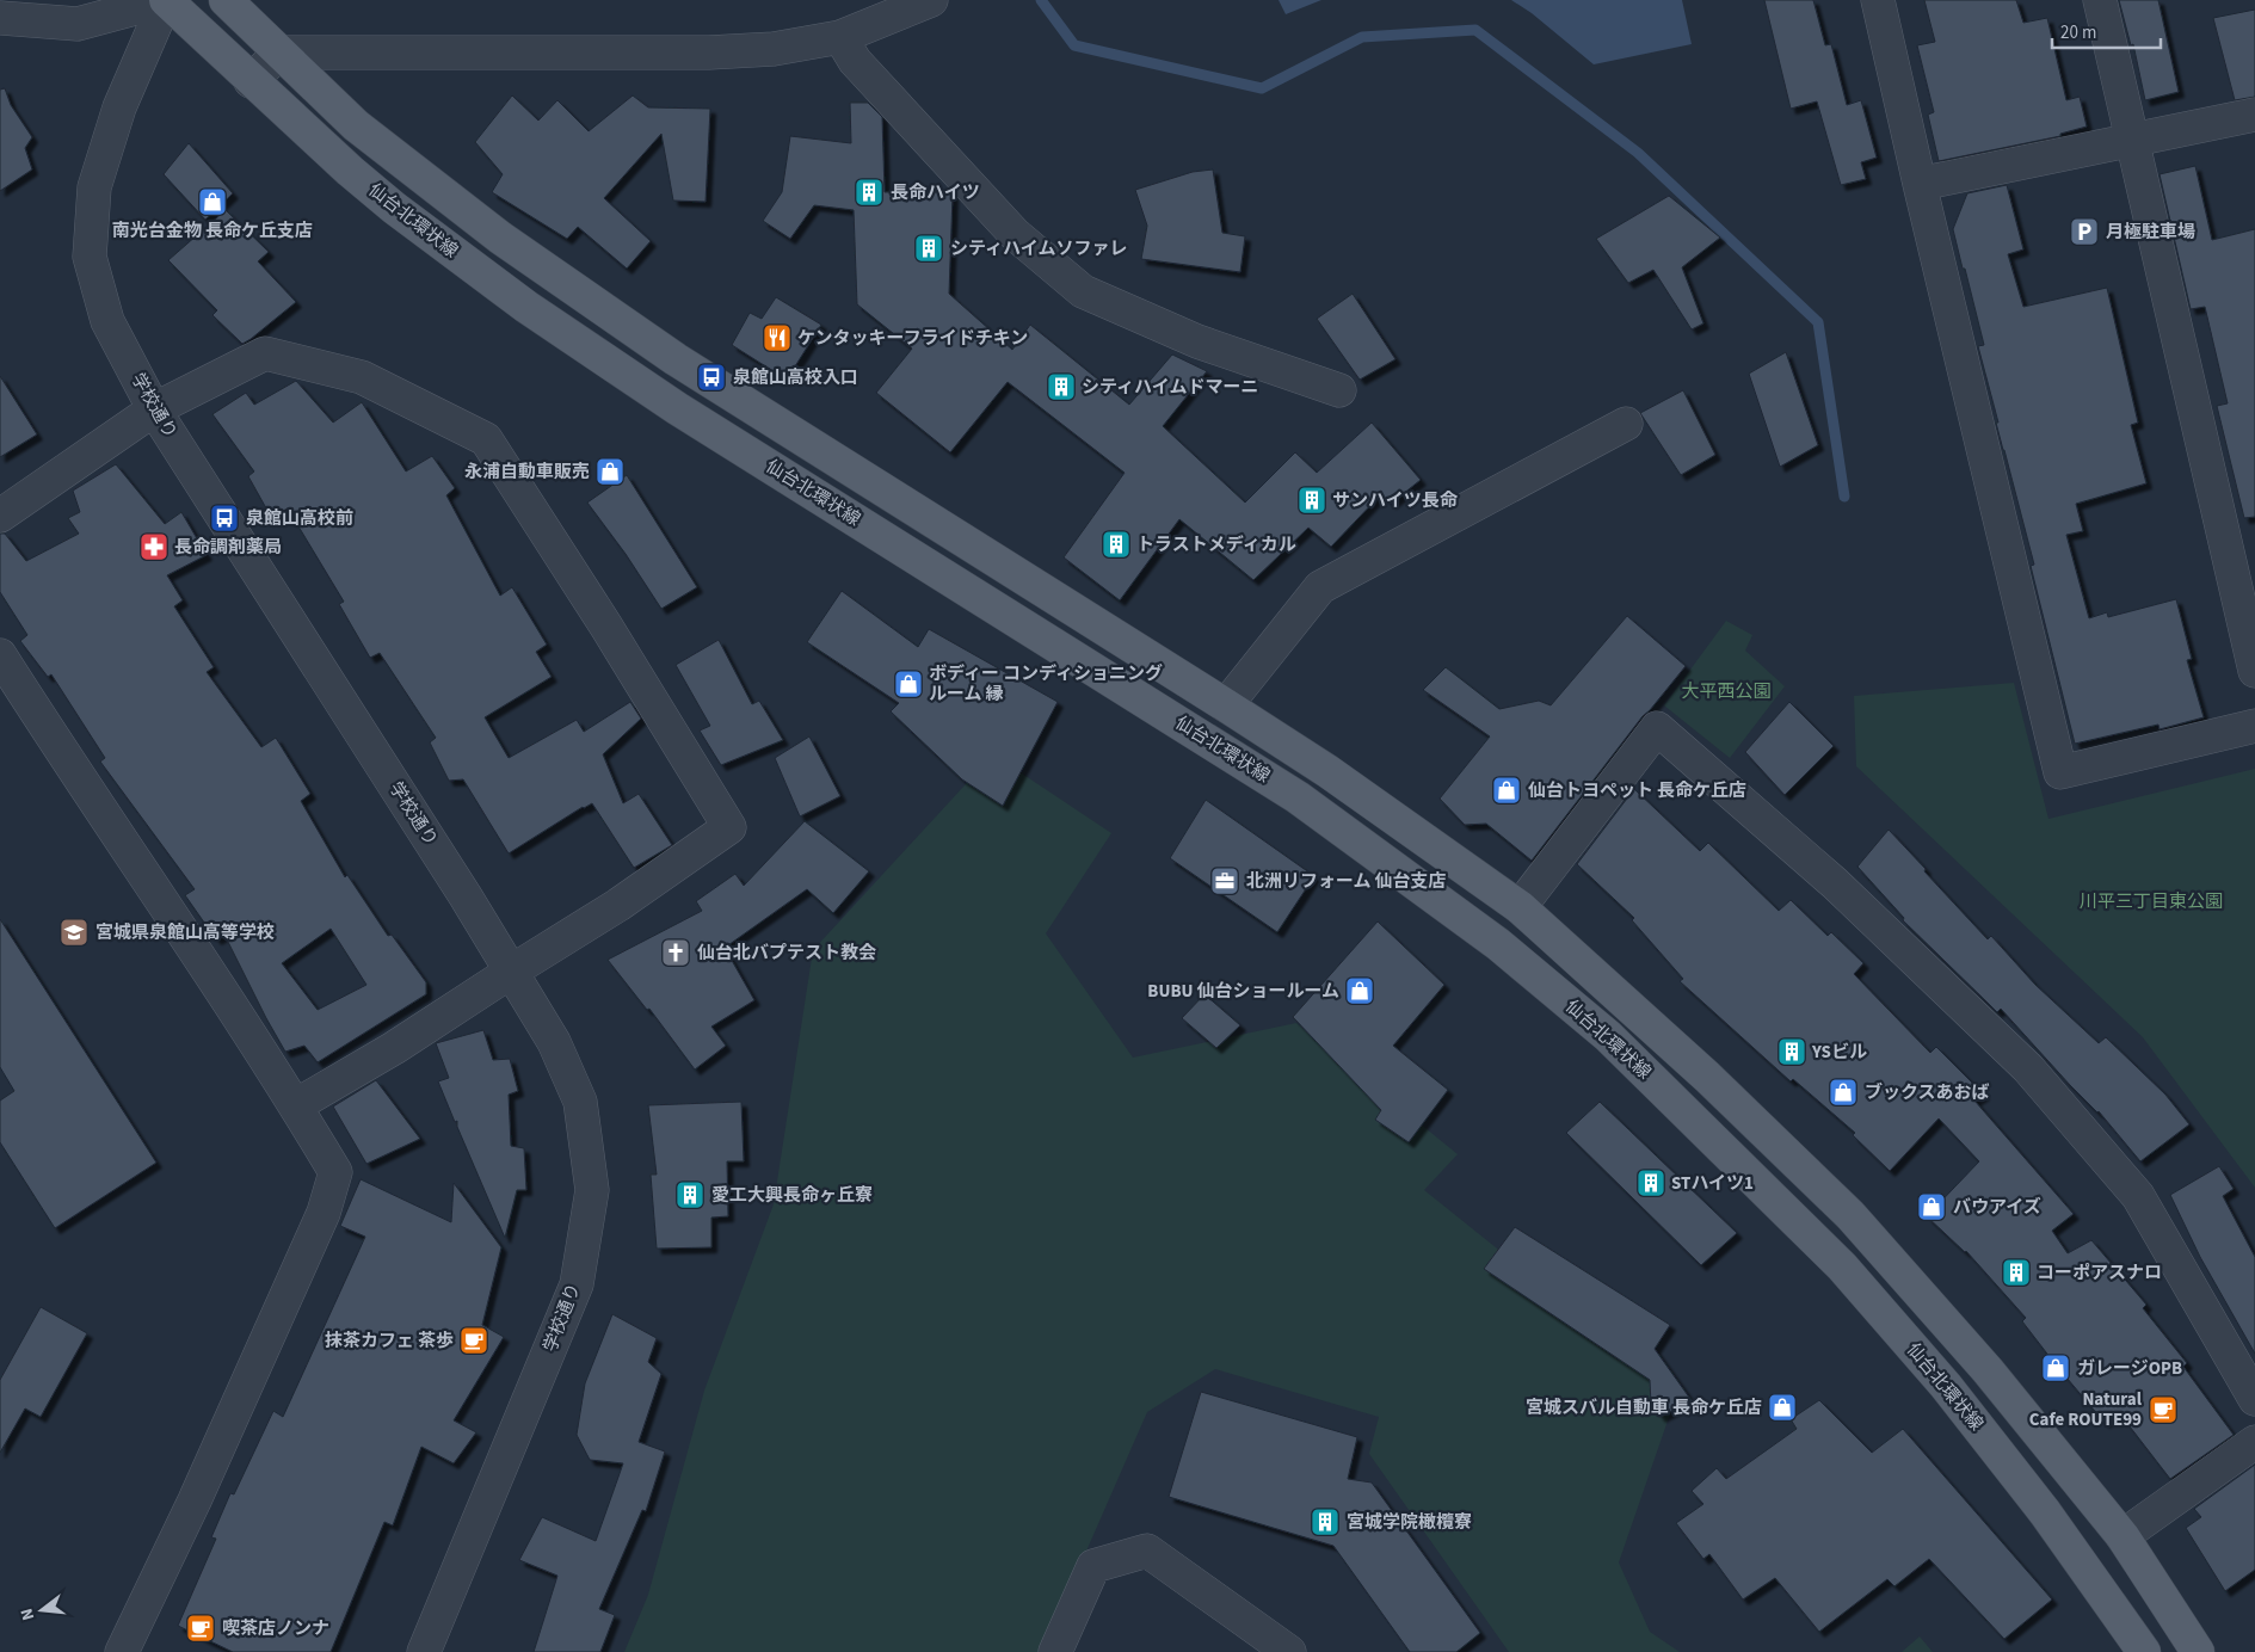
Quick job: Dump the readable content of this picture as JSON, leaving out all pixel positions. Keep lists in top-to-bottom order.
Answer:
{
  "streets": {
    "main road": ["仙台北環状線"],
    "street": ["学校通り"]
  },
  "crossings": [
    ["仙台北環状線", "学校通り"]
  ],
  "parks": ["大平西公園", "川平三丁目東公園"],
  "places": {
    "building": [
      "長命ハイツ",
      "シティハイムソファレ",
      "シティハイムドマーニ",
      "サンハイツ長命",
      "トラストメディカル",
      "YSビル",
      "STハイツ1",
      "愛工大興長命ヶ丘寮",
      "コーポアスナロ",
      "宮城学院橄欖寮"
    ],
    "shop": [
      "南光台金物 長命ケ丘支店",
      "永浦自動車販売",
      "ボディー コンディショニング ルーム 縁",
      "仙台トヨペット 長命ケ丘店",
      "BUBU 仙台ショールーム",
      "ブックスあおば",
      "バウアイズ",
      "ガレージOPB",
      "宮城スバル自動車 長命ケ丘店"
    ],
    "parking": ["月極駐車場"],
    "restaurant": ["ケンタッキーフライドチキン"],
    "bus stop": ["泉館山高校入口", "泉館山高校前"],
    "pharmacy": ["長命調剤薬局"],
    "office": ["北洲リフォーム 仙台支店"],
    "school or university": ["宮城県泉館山高等学校"],
    "church": ["仙台北バプテスト教会"],
    "cafe": ["抹茶カフェ 茶歩", "Natural Cafe ROUTE99", "喫茶店ノンナ"]
  },
  "scale_bar": "20 m",
  "north": "left"
}
